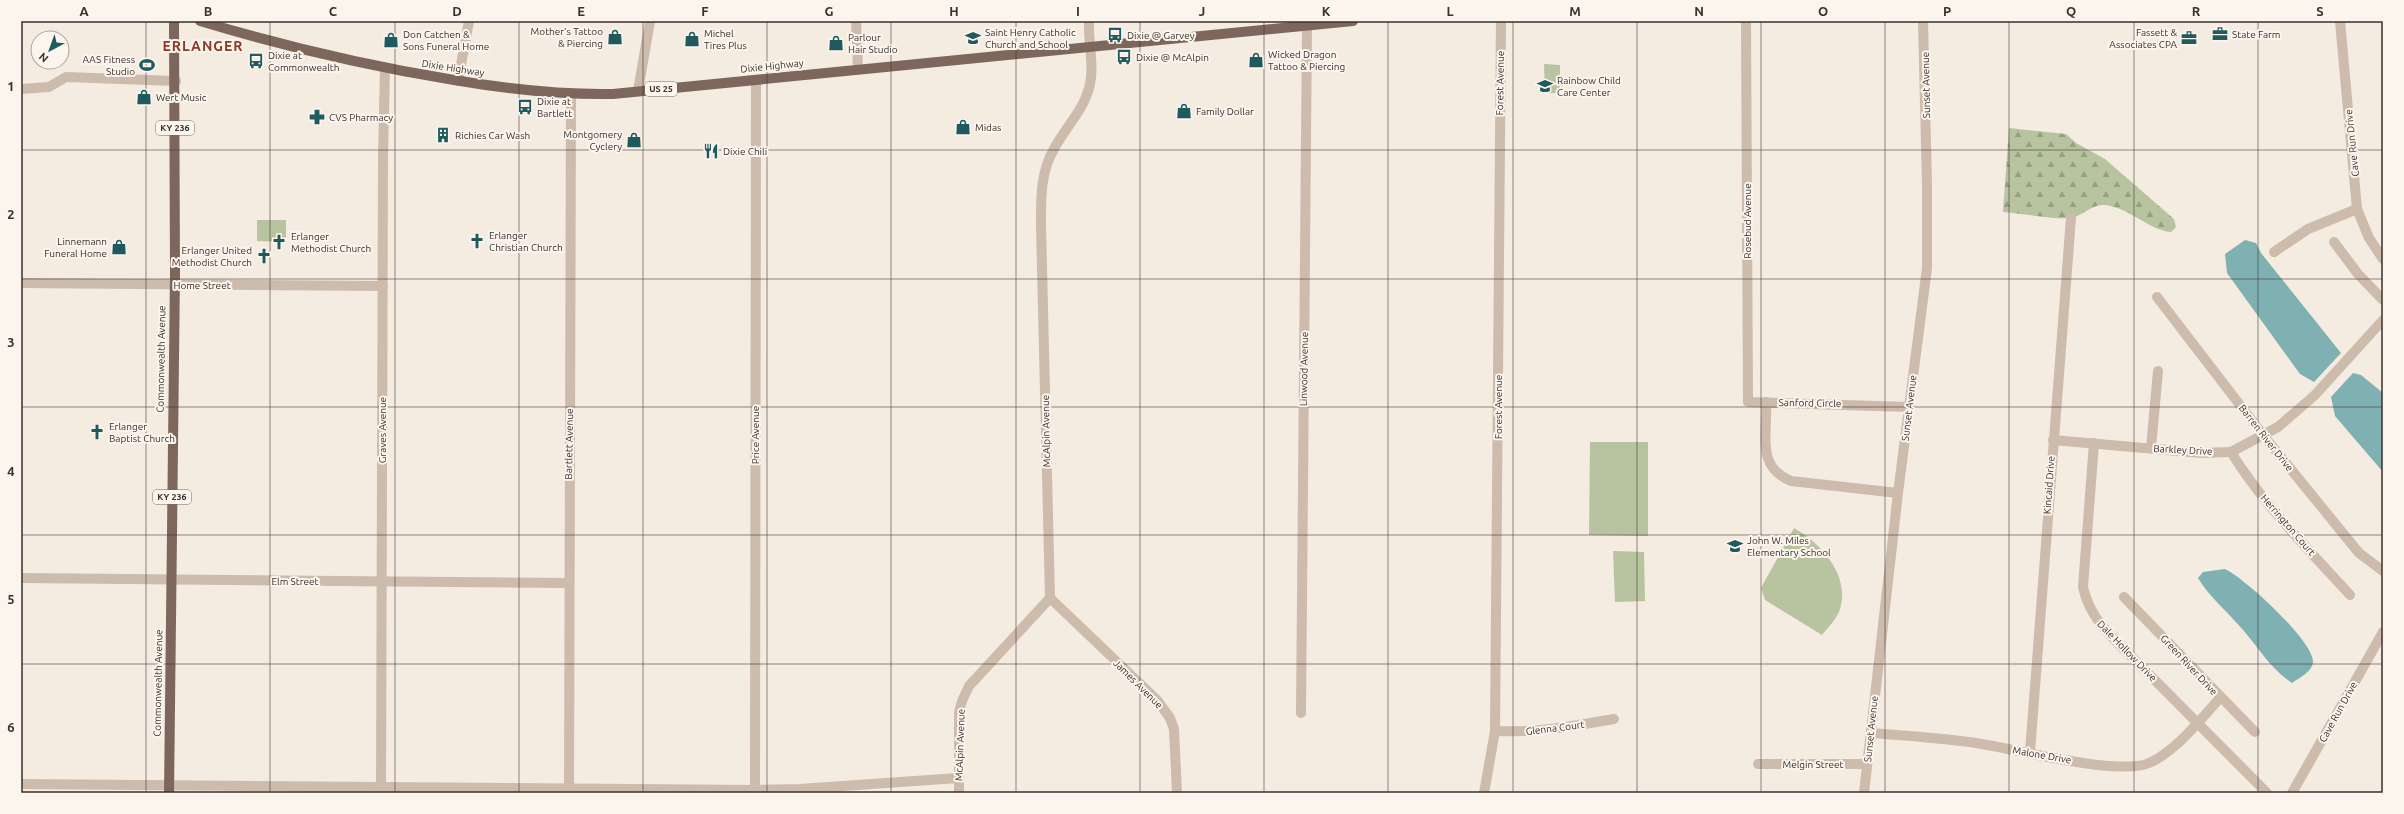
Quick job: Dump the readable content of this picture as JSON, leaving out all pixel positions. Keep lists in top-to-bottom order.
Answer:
{
  "streets": {
    "main road": [
      "Dixie Highway",
      "US 25",
      "KY 236",
      "Commonwealth Avenue"
    ],
    "street": [
      "Forest Avenue",
      "Sunset Avenue",
      "Cave Run Drive",
      "Rosebud Avenue",
      "Home Street",
      "Linwood Avenue",
      "Sanford Circle",
      "Graves Avenue",
      "McAlpin Avenue",
      "Price Avenue",
      "Barren River Drive",
      "Bartlett Avenue",
      "Barkley Drive",
      "Kincaid Drive",
      "Herrington Court",
      "Elm Street",
      "Dale Hollow Drive",
      "Green River Drive",
      "James Avenue",
      "Glenna Court",
      "Malone Drive",
      "Melgin Street"
    ]
  },
  "crossings": [
    ["Dixie Highway", "Linwood Avenue"],
    ["Dixie Highway", "Graves Avenue"],
    ["Dixie Highway", "McAlpin Avenue"],
    ["Dixie Highway", "Price Avenue"],
    ["Dixie Highway", "Bartlett Avenue"],
    ["Forest Avenue", "Glenna Court"],
    ["Sunset Avenue", "Sanford Circle"],
    ["Sunset Avenue", "Malone Drive"],
    ["Sunset Avenue", "Melgin Street"],
    ["Rosebud Avenue", "Sanford Circle"],
    ["Home Street", "Commonwealth Avenue"],
    ["Home Street", "Graves Avenue"],
    ["Commonwealth Avenue", "Elm Street"],
    ["Graves Avenue", "Elm Street"],
    ["McAlpin Avenue", "James Avenue"],
    ["Barren River Drive", "Barkley Drive"],
    ["Bartlett Avenue", "Elm Street"],
    ["Barkley Drive", "Kincaid Drive"],
    ["Barkley Drive", "Herrington Court"],
    ["Barkley Drive", "Dale Hollow Drive"],
    ["Kincaid Drive", "Malone Drive"],
    ["Dale Hollow Drive", "Malone Drive"],
    ["Green River Drive", "Malone Drive"]
  ],
  "districts": ["ERLANGER"],
  "places": {
    "office": ["State Farm", "Fassett & Associates CPA"],
    "bus stop": [
      "Dixie @ Garvey",
      "Dixie @ McAlpin",
      "Dixie at Commonwealth",
      "Dixie at Bartlett"
    ],
    "shop": [
      "Mother's Tattoo & Piercing",
      "Michel Tires Plus",
      "Don Catchen & Sons Funeral Home",
      "Parlour Hair Studio",
      "Wicked Dragon Tattoo & Piercing",
      "Wert Music",
      "Family Dollar",
      "Midas",
      "Montgomery Cyclery",
      "Linnemann Funeral Home"
    ],
    "school or university": ["Saint Henry Catholic Church and School", "Rainbow Child Care Center", "John W. Miles Elementary School"],
    "sports": ["AAS Fitness Studio"],
    "pharmacy": ["CVS Pharmacy"],
    "building": ["Richies Car Wash"],
    "restaurant": ["Dixie Chili"],
    "church": [
      "Erlanger Christian Church",
      "Erlanger Methodist Church",
      "Erlanger United Methodist Church",
      "Erlanger Baptist Church"
    ]
  },
  "north": "bottom left",
  "grid": {
    "columns": [
      "A",
      "B",
      "C",
      "D",
      "E",
      "F",
      "G",
      "H",
      "I",
      "J",
      "K",
      "L",
      "M",
      "N",
      "O",
      "P",
      "Q",
      "R",
      "S"
    ],
    "rows": [
      "1",
      "2",
      "3",
      "4",
      "5",
      "6"
    ]
  }
}
